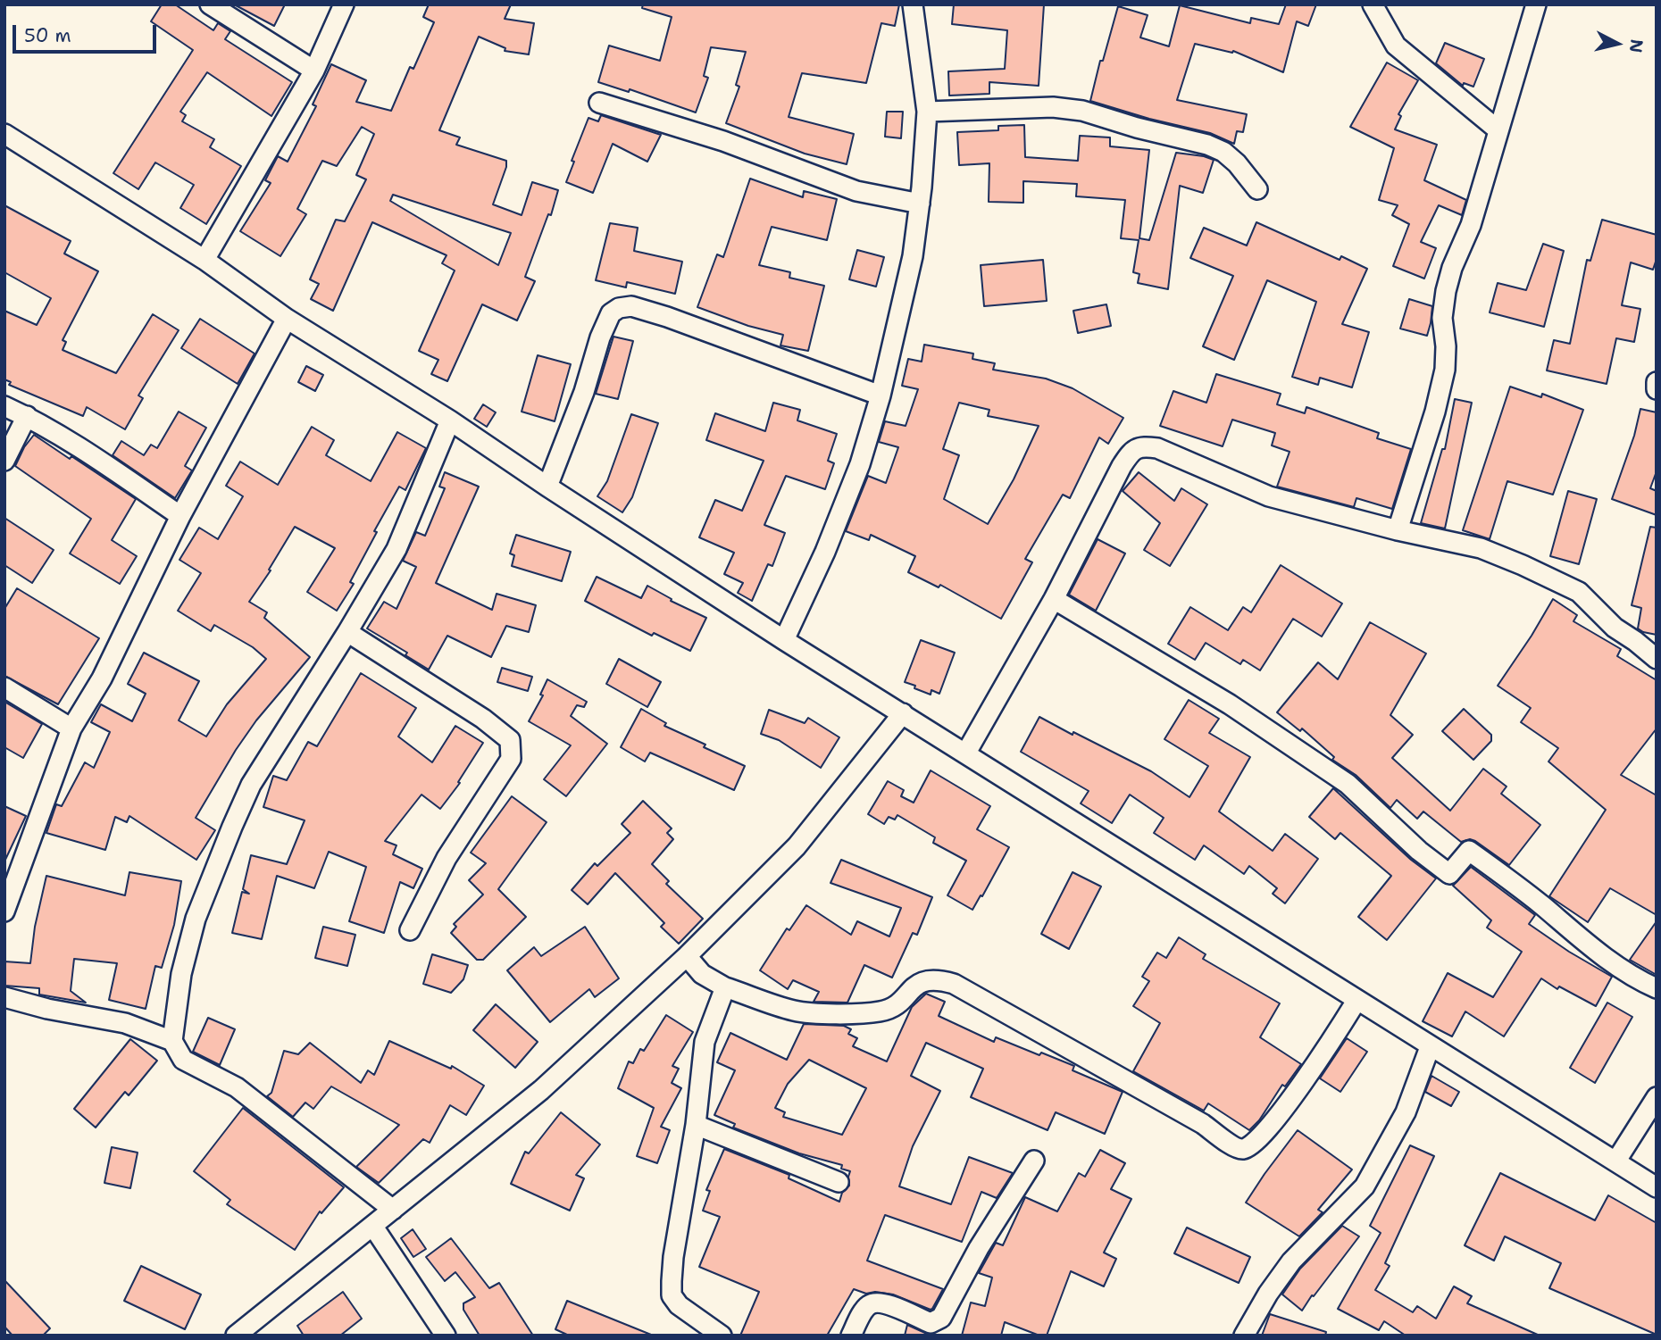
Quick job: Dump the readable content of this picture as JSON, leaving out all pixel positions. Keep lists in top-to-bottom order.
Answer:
{
  "scale_bar": "50 m",
  "north": "right"
}
